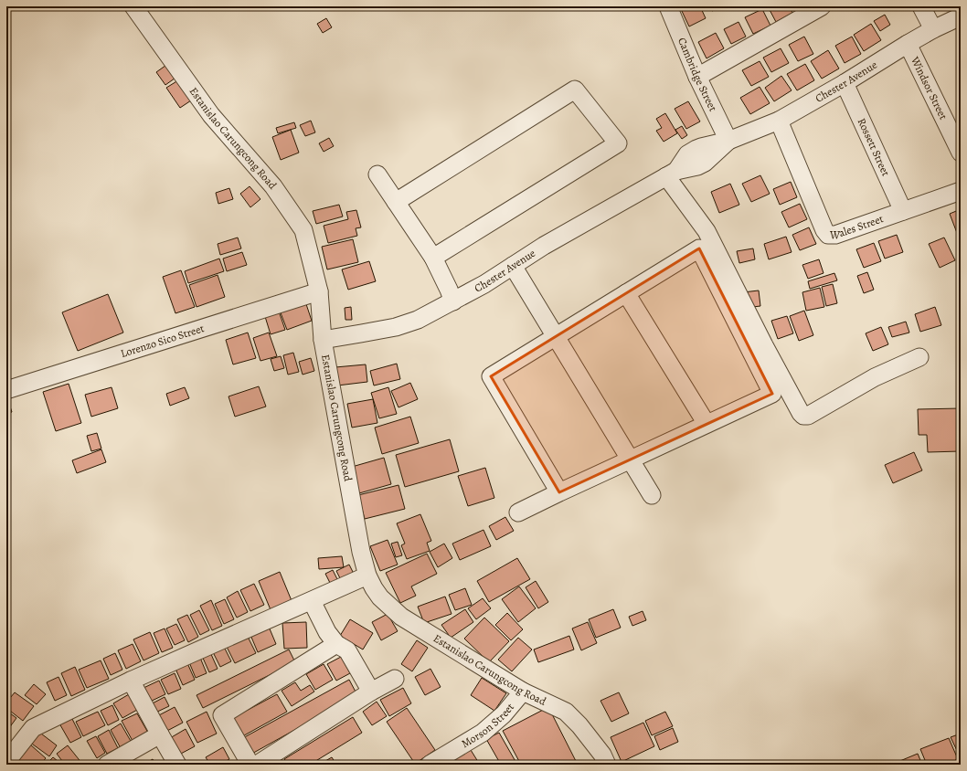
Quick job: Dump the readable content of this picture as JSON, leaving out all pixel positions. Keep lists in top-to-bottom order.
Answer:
{
  "streets": {
    "street": [
      "Cambridge Street",
      "Chester Avenue",
      "Windsor Street",
      "Estanislao Carungcong Road",
      "Rossett Street",
      "Wales Street",
      "Lorenzo Sico Street",
      "Morson Street"
    ]
  },
  "crossings": [
    ["Cambridge Street", "Chester Avenue"],
    ["Chester Avenue", "Windsor Street"],
    ["Chester Avenue", "Estanislao Carungcong Road"],
    ["Chester Avenue", "Rossett Street"],
    ["Chester Avenue", "Wales Street"],
    ["Estanislao Carungcong Road", "Lorenzo Sico Street"],
    ["Estanislao Carungcong Road", "Morson Street"],
    ["Rossett Street", "Wales Street"]
  ]
}
